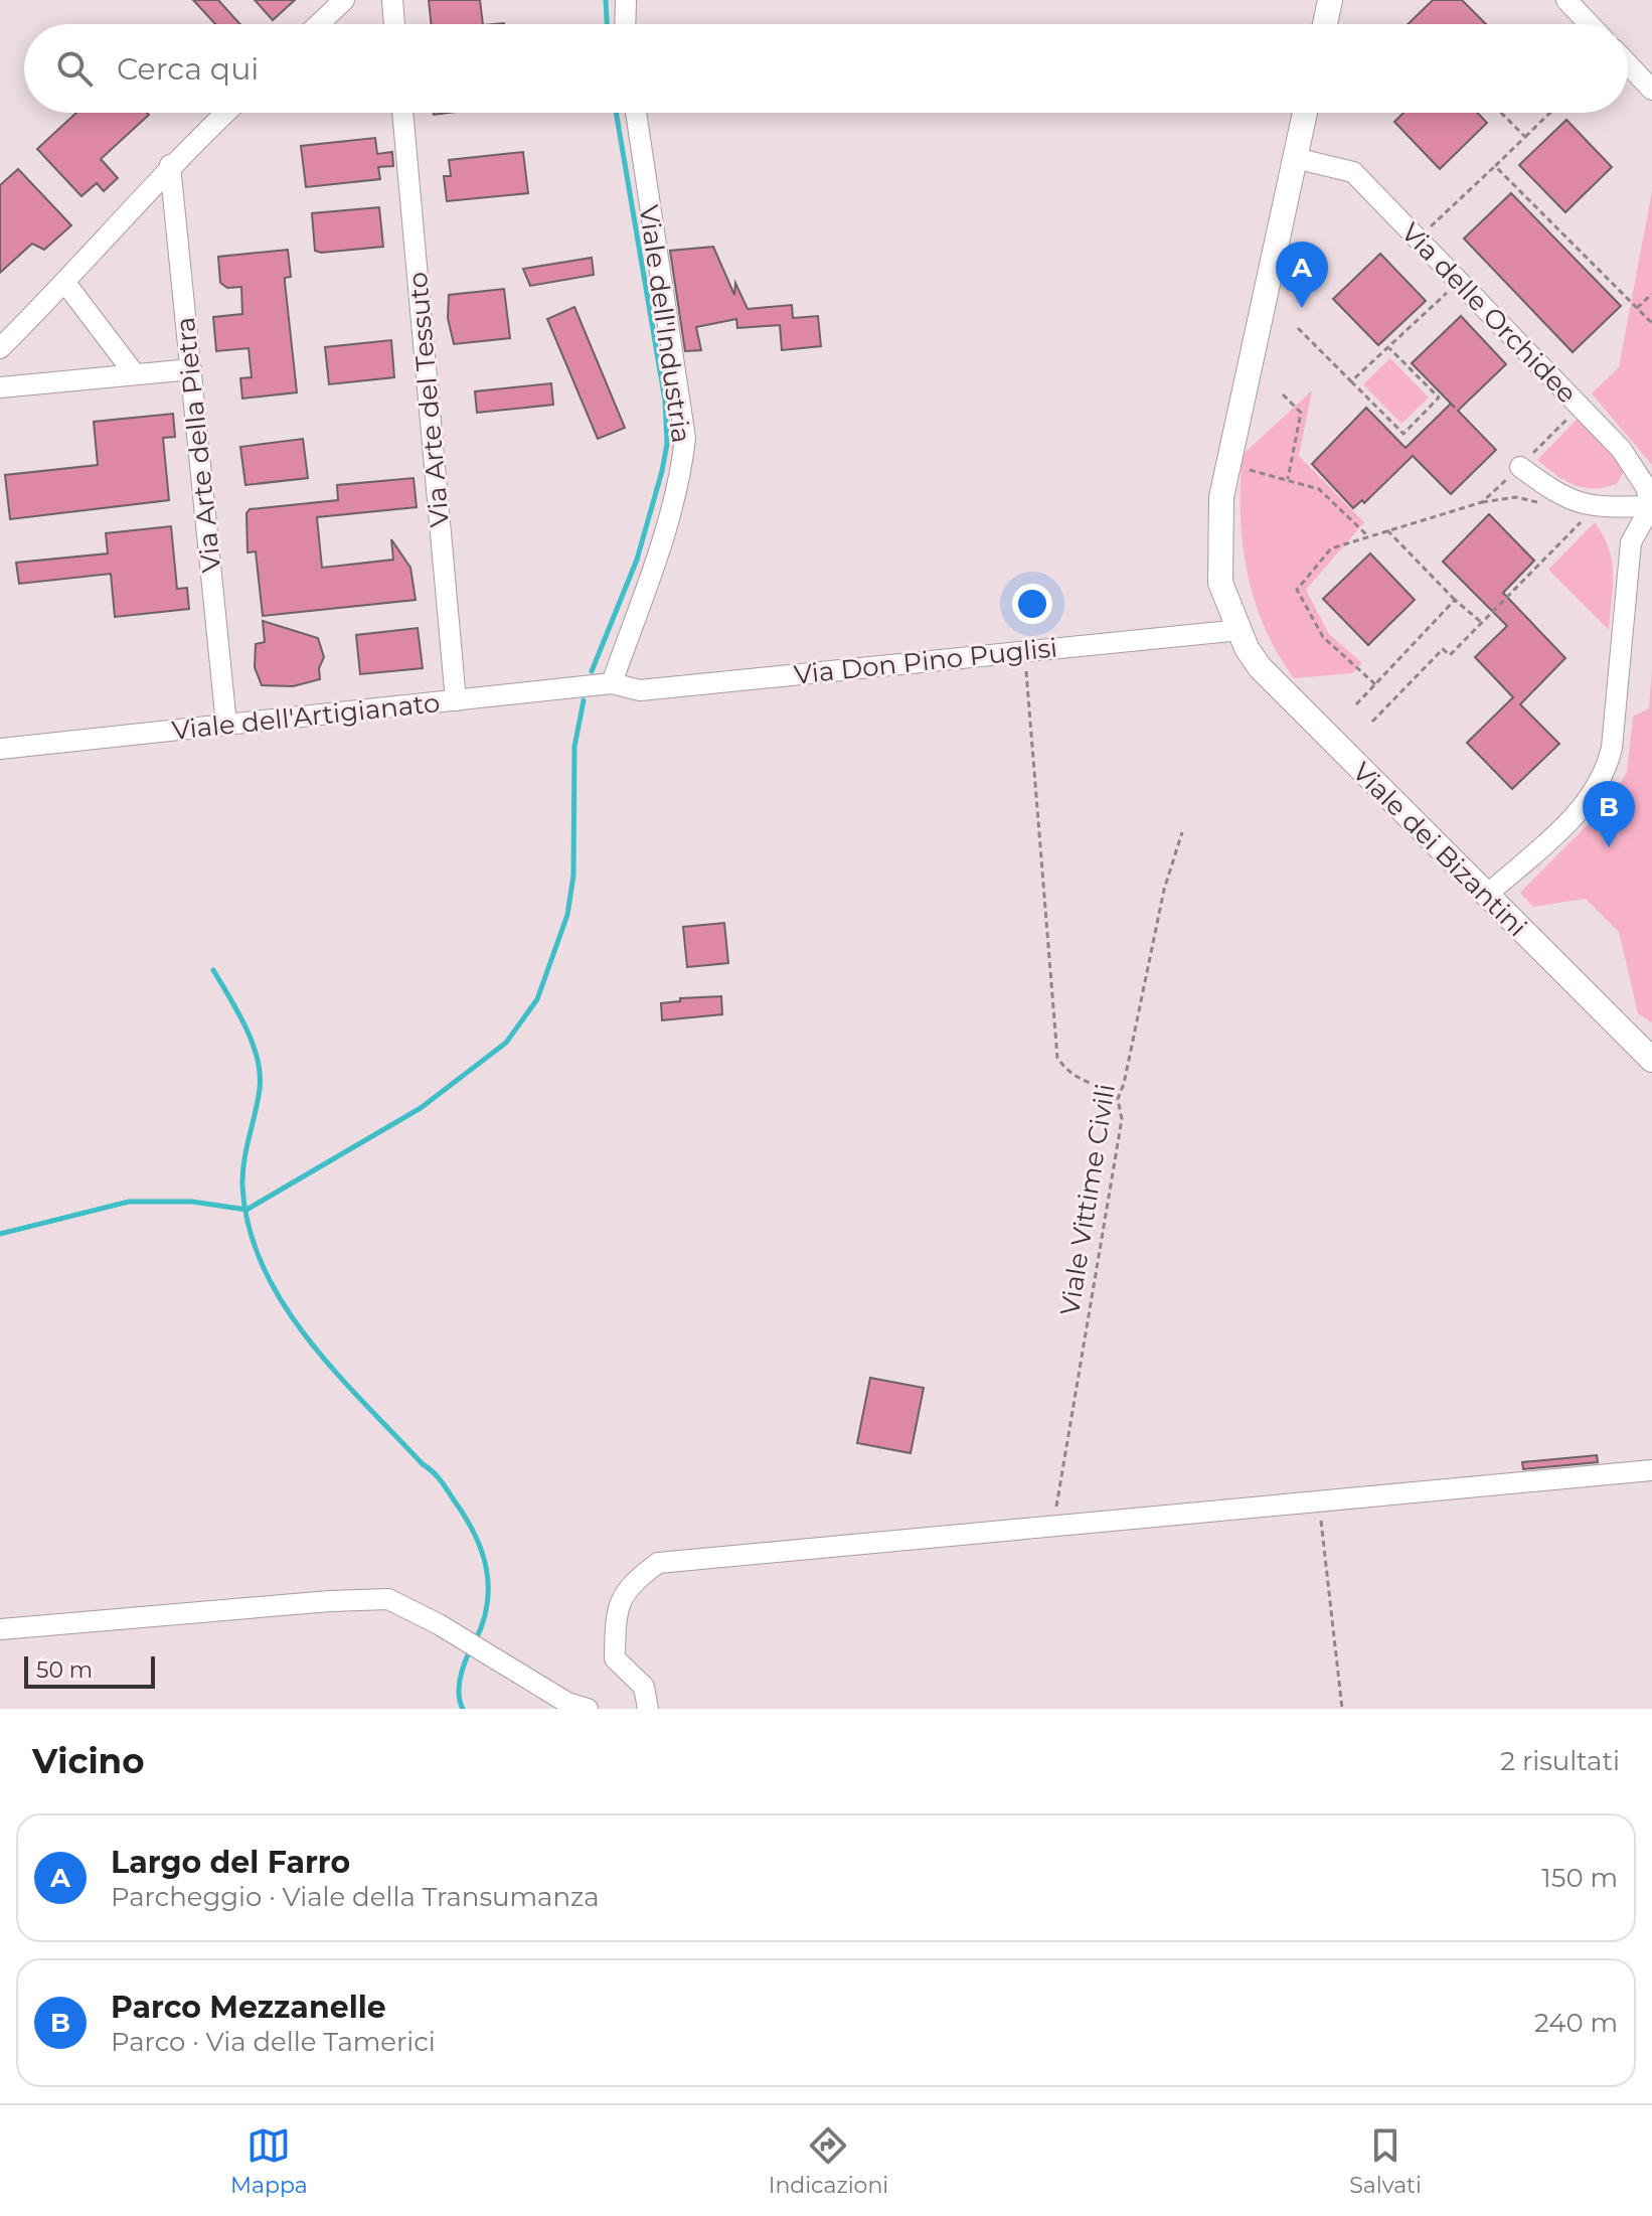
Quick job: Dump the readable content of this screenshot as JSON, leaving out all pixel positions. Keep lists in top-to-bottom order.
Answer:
{
  "streets": {
    "street": [
      "Via delle Orchidee",
      "Viale dell'Industria",
      "Via Arte del Tessuto",
      "Via Arte della Pietra",
      "Via Don Pino Puglisi",
      "Viale dell'Artigianato",
      "Viale dei Bizantini"
    ],
    "path": ["Viale Vittime Civili"]
  },
  "crossings": [
    ["Via delle Orchidee", "Viale dei Bizantini"],
    ["Viale dell'Industria", "Via Don Pino Puglisi"],
    ["Viale dell'Industria", "Viale dell'Artigianato"],
    ["Via Arte del Tessuto", "Viale dell'Artigianato"],
    ["Via Arte della Pietra", "Viale dell'Artigianato"],
    ["Via Don Pino Puglisi", "Viale dell'Artigianato"],
    ["Via Don Pino Puglisi", "Viale dei Bizantini"]
  ],
  "scale_bar": "50 m",
  "page": {
    "search": "Cerca qui",
    "pins": ["A", "B"],
    "scale": "50 m",
    "heading": ["Vicino", "2 risultati"],
    "list": [
      {
        "mark": "A",
        "name": "Largo del Farro",
        "note": "Parcheggio · Viale della Transumanza",
        "value": "150 m"
      },
      {
        "mark": "B",
        "name": "Parco Mezzanelle",
        "note": "Parco · Via delle Tamerici",
        "value": "240 m"
      }
    ],
    "nav": ["Mappa", "Indicazioni", "Salvati"]
  }
}
